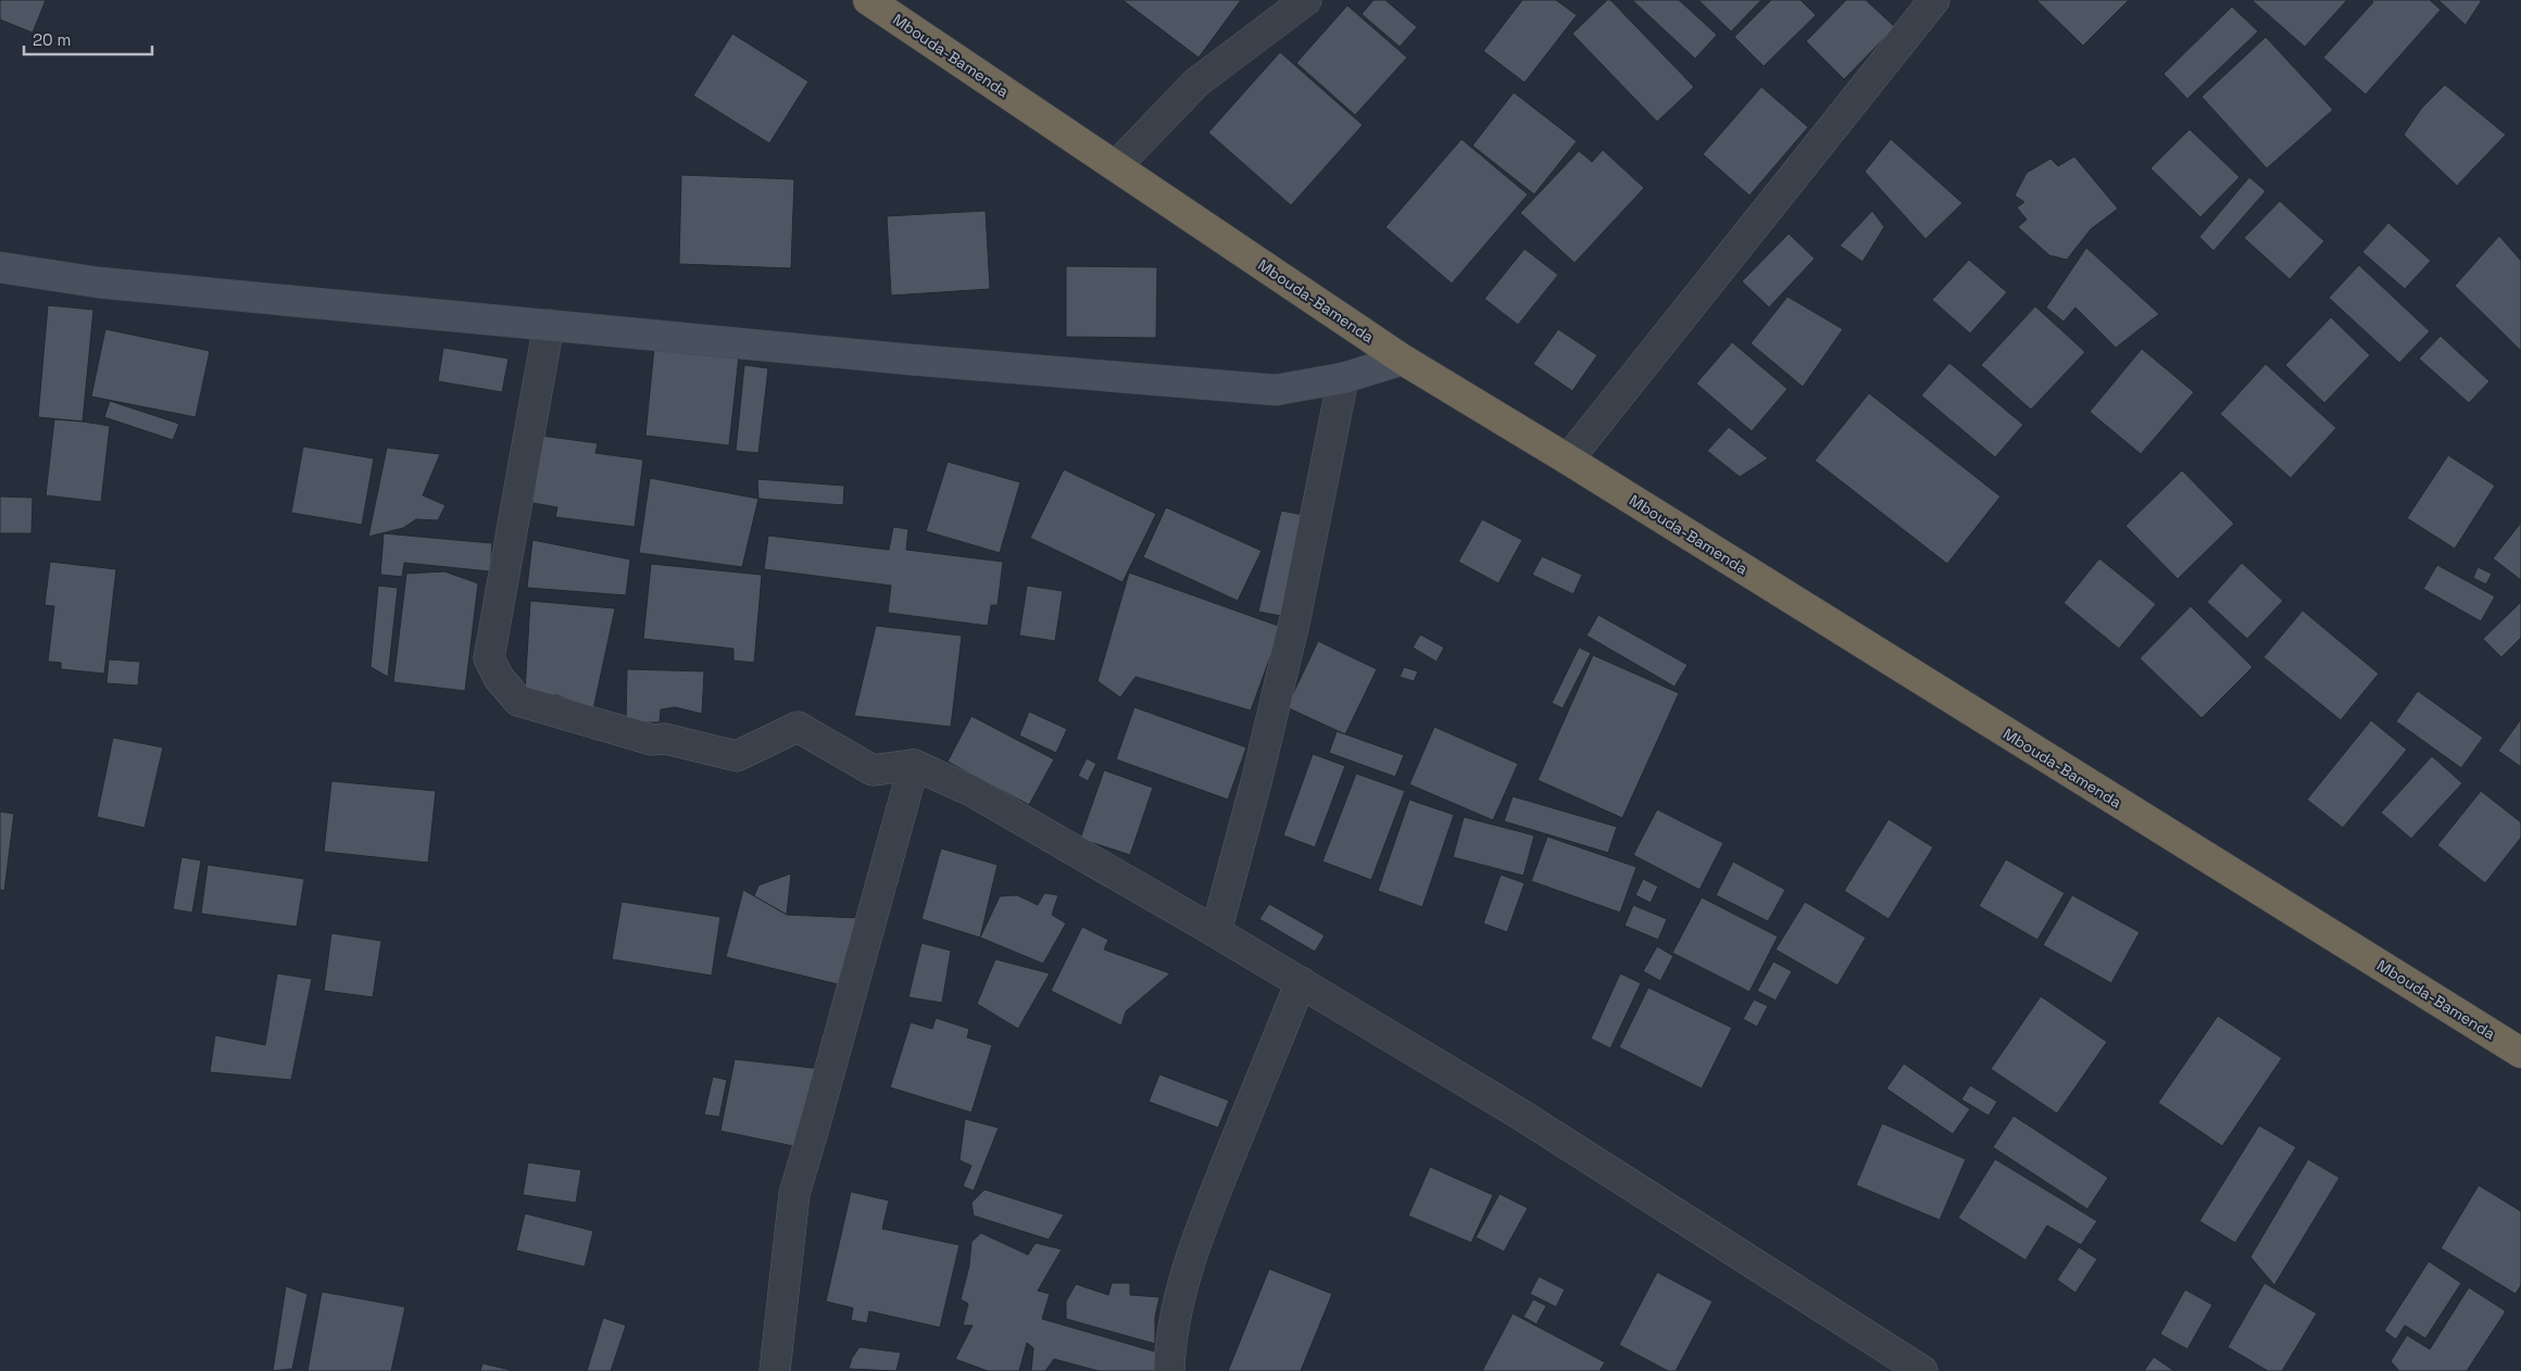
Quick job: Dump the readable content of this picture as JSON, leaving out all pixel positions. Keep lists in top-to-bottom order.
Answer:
{
  "streets": {
    "highway": ["Mbouda-Bamenda"]
  },
  "scale_bar": "20 m"
}
